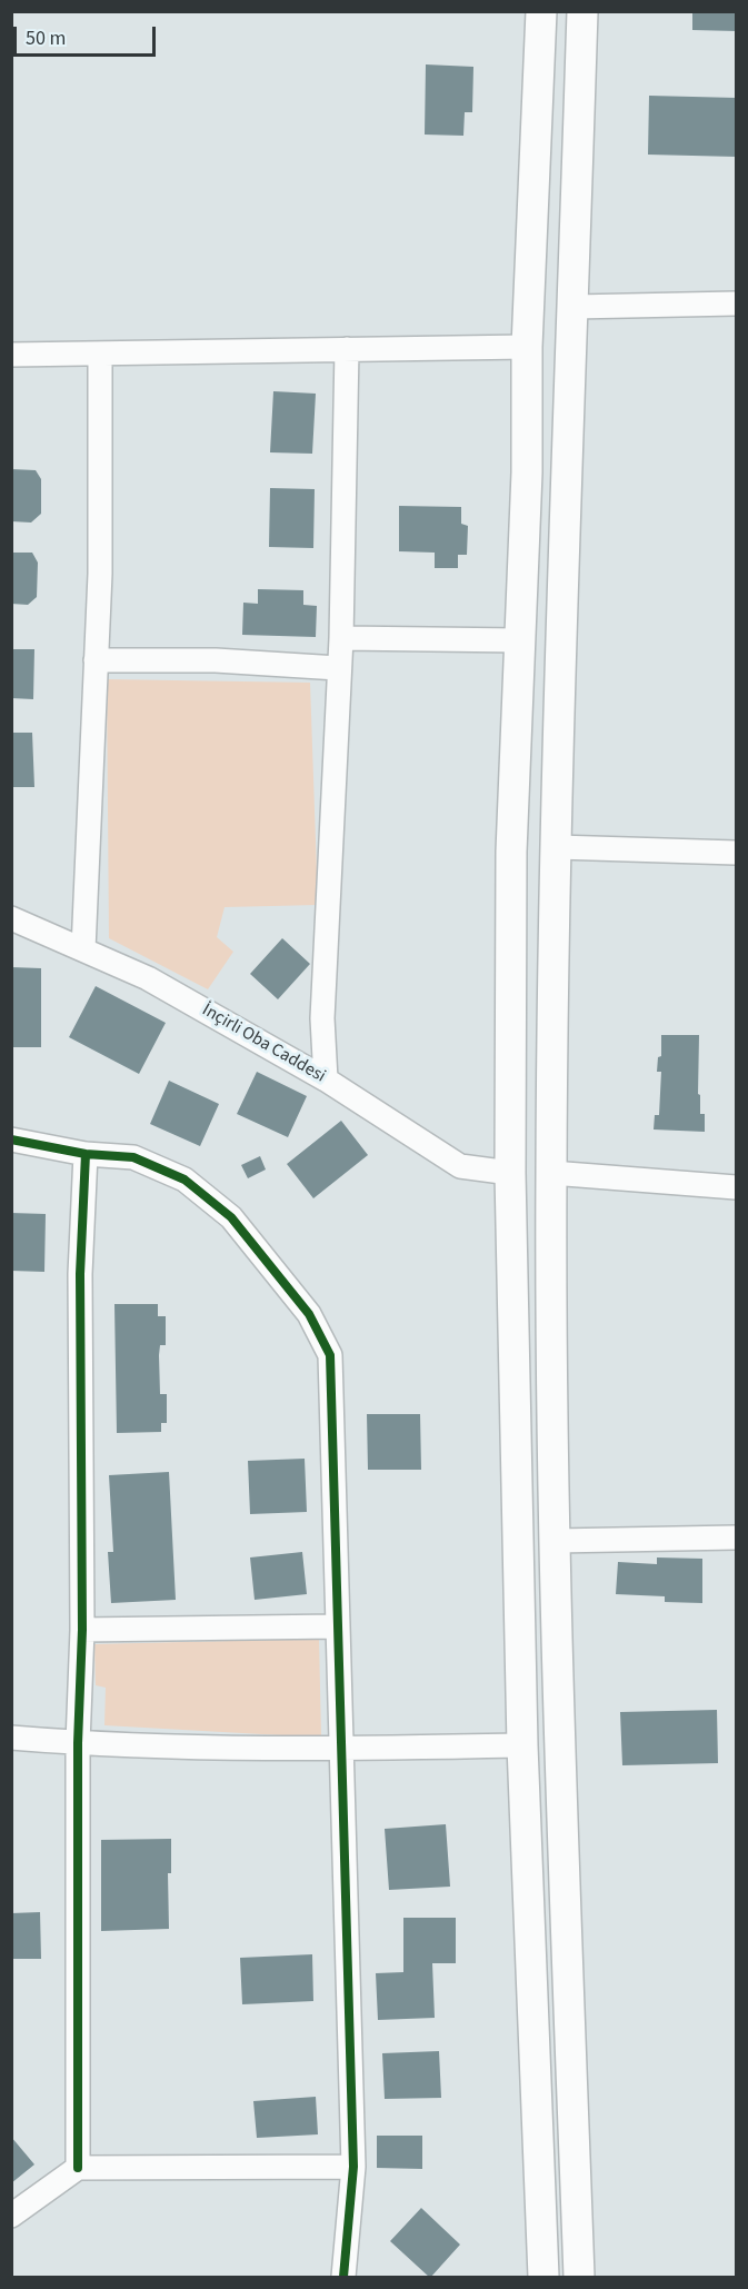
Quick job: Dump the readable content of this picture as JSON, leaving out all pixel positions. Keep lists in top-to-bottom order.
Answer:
{
  "streets": {
    "street": ["İnçirli Oba Caddesi"]
  },
  "scale_bar": "50 m"
}
